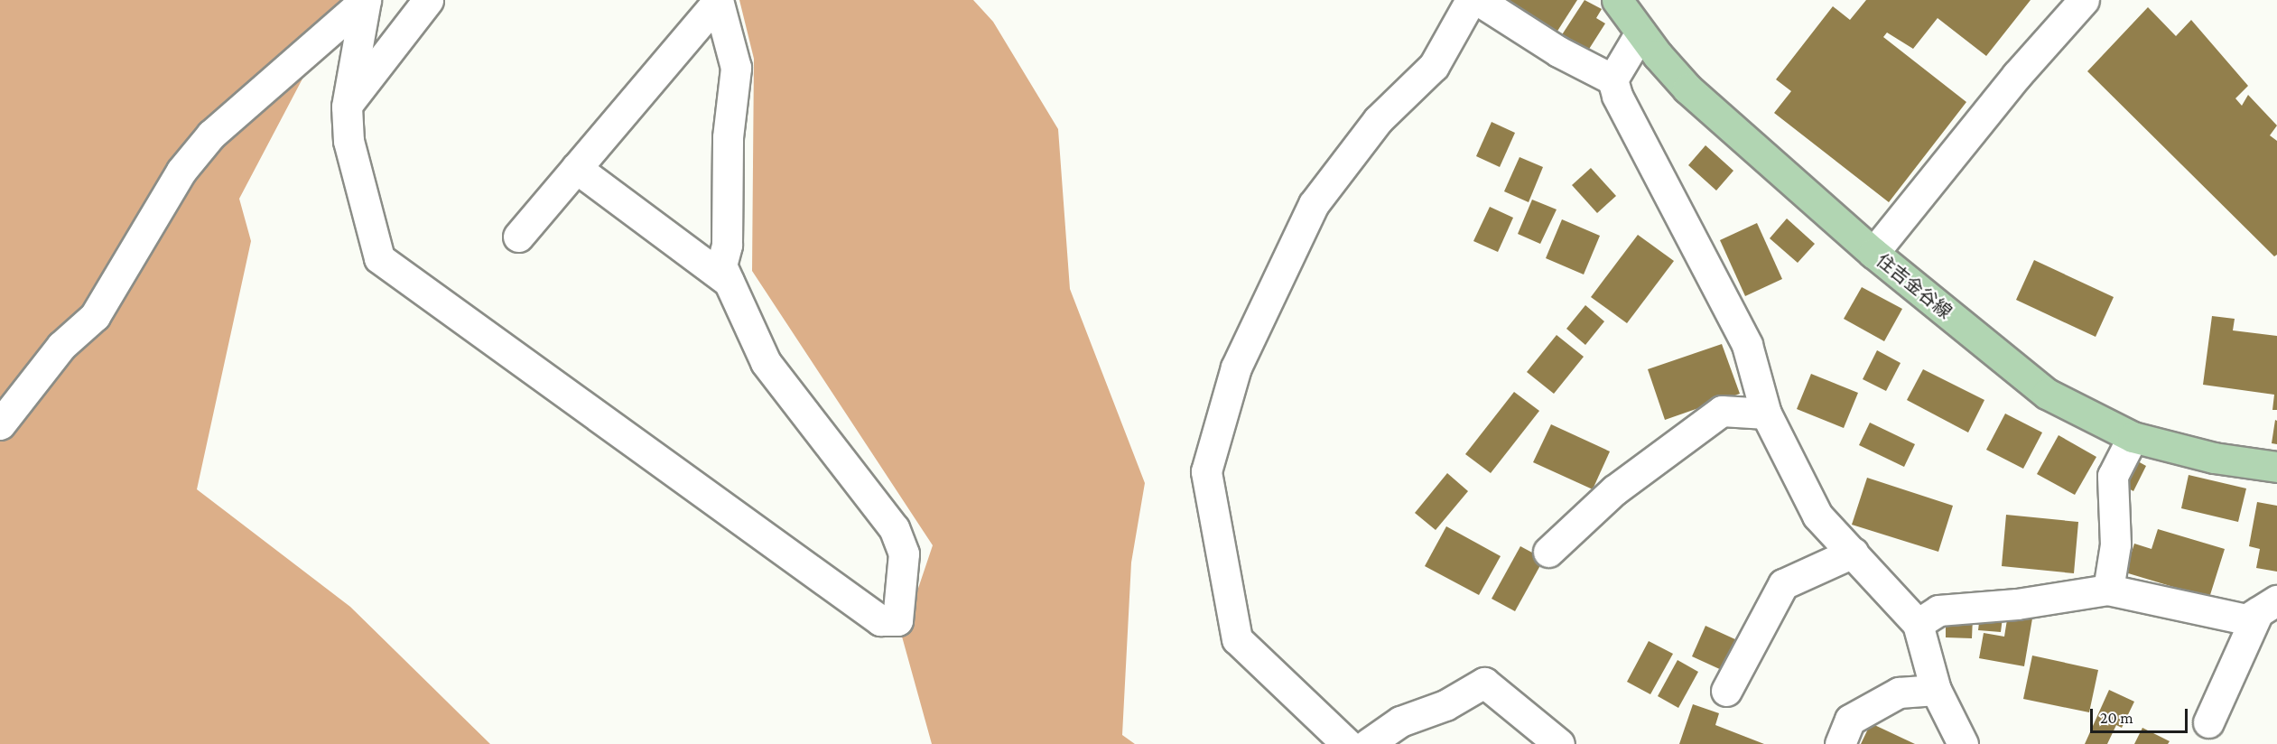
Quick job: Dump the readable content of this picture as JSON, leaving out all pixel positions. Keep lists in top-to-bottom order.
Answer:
{
  "streets": {
    "main road": ["住吉金谷線"]
  },
  "scale_bar": "20 m"
}
